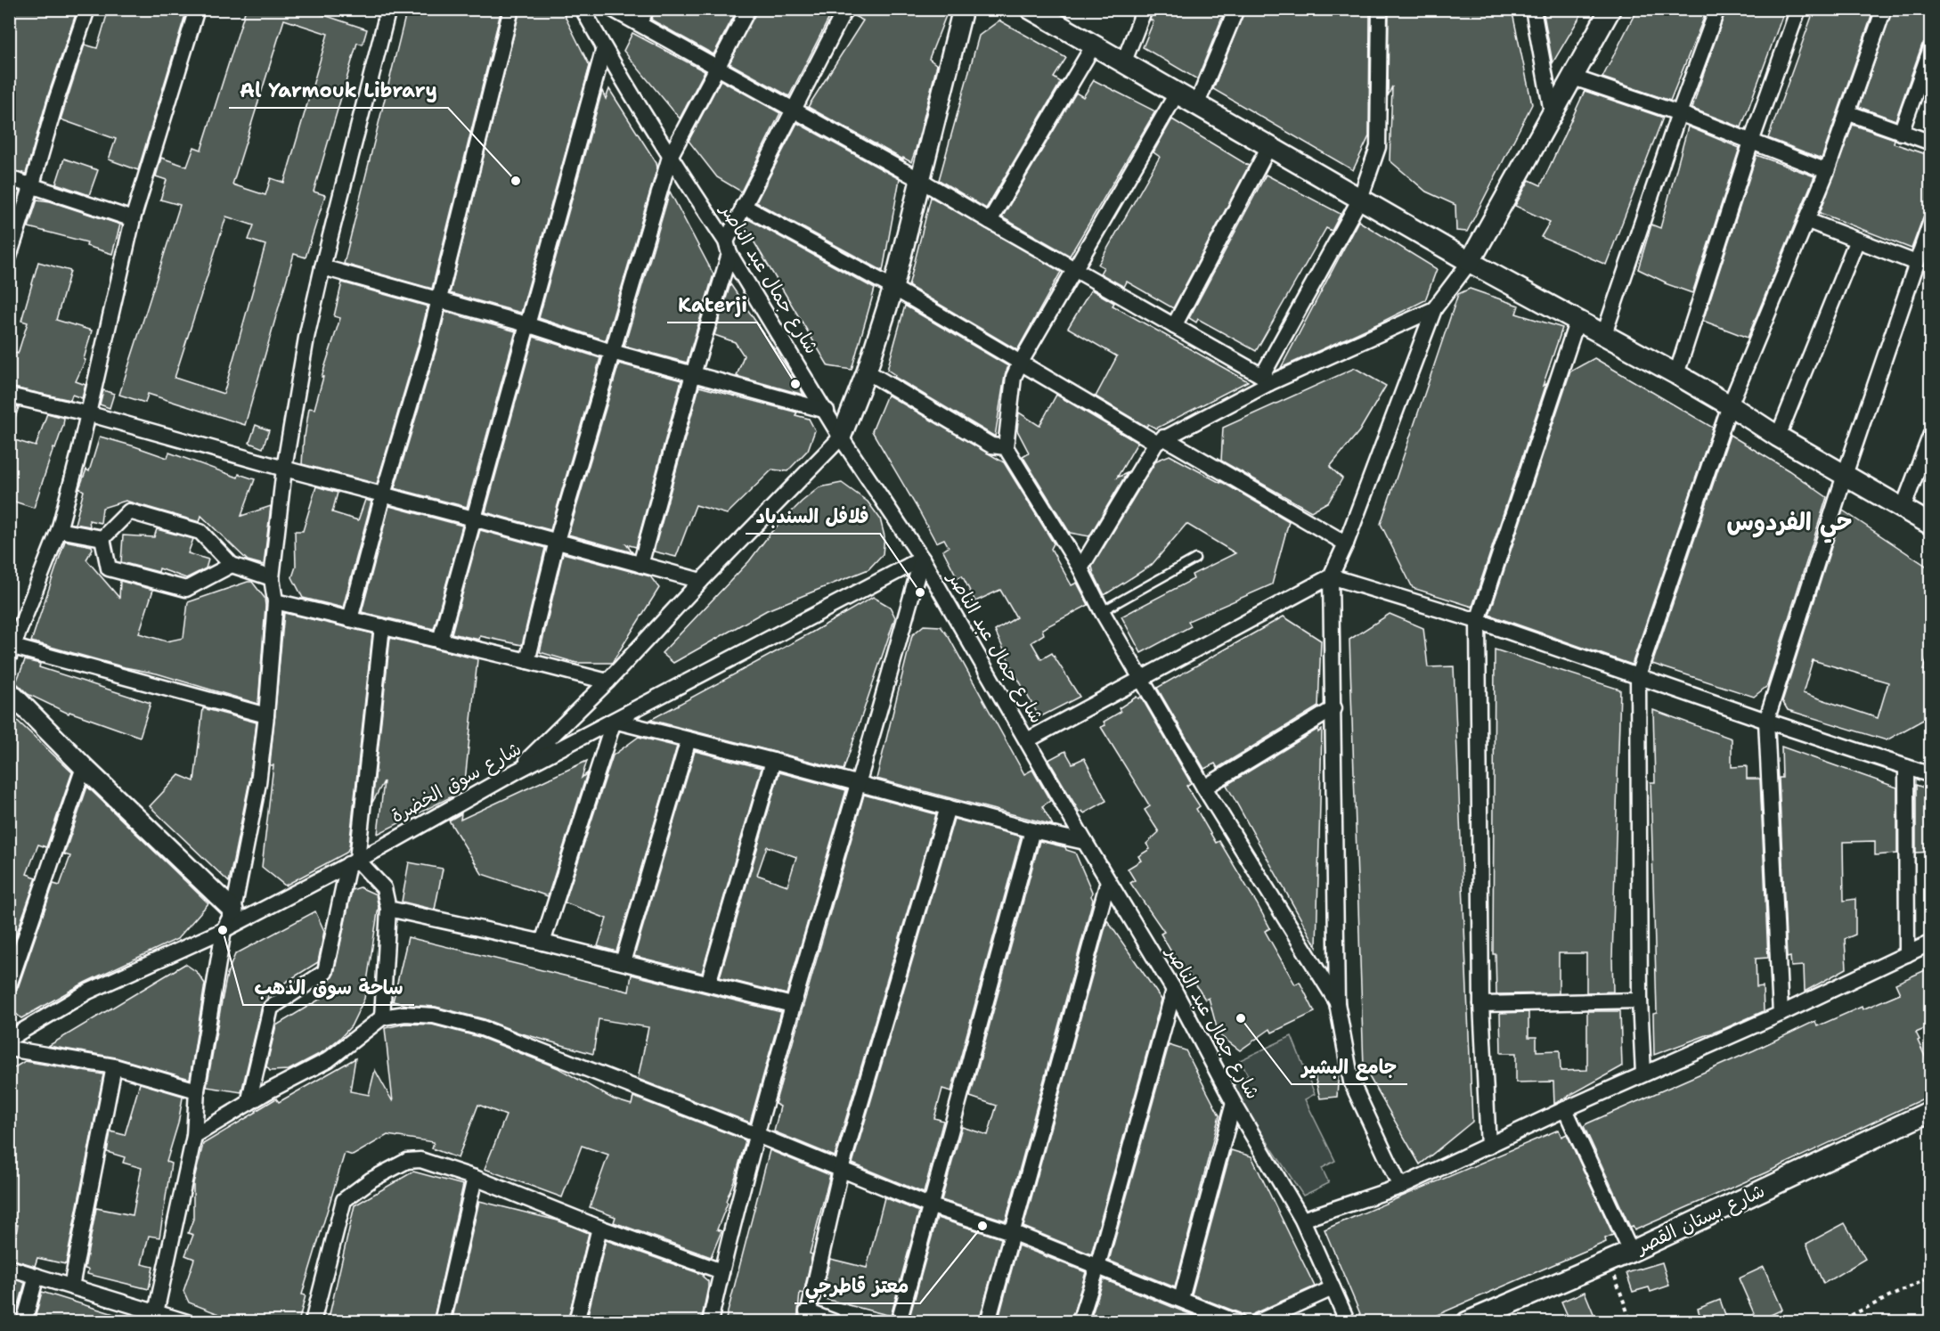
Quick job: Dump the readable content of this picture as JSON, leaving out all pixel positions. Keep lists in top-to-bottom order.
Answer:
{
  "streets": {
    "main road": ["شارع بستان القصر"],
    "street": ["شارع جمال عبد الناصر", "شارع سوق الخضرة"]
  },
  "crossings": [
    ["شارع جمال عبد الناصر", "شارع سوق الخضرة"]
  ],
  "districts": ["حي الفردوس"],
  "places": [
    "Al Yarmouk Library",
    "Katerji",
    "فلافل السندباد",
    "ساحة سوق الذهب",
    "جامع البشير",
    "معتز قاطرجي"
  ]
}
